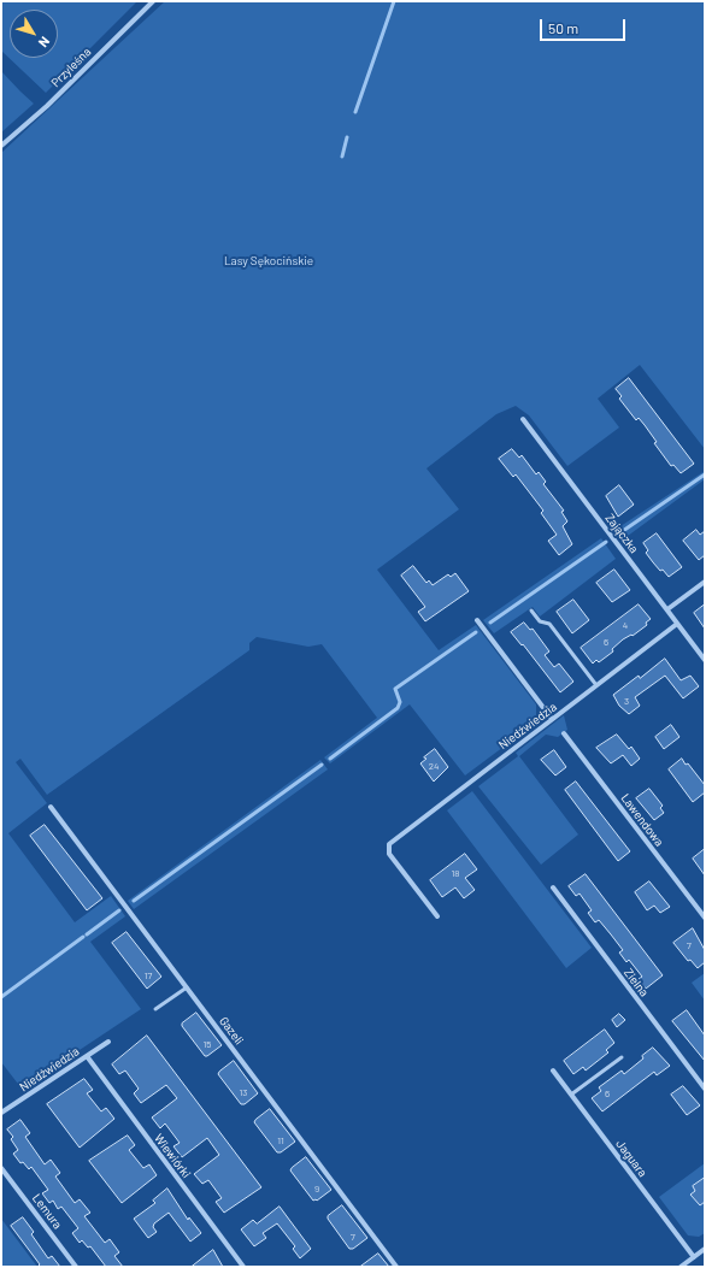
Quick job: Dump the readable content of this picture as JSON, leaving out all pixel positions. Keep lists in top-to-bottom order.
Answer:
{
  "streets": {
    "street": [
      "Przyleśna",
      "Zajączka",
      "Niedźwiedzia",
      "Lawendowa",
      "Zielna",
      "Gazeli",
      "Wiewiórki",
      "Jaguara",
      "Lemura"
    ]
  },
  "crossings": [
    ["Zajączka", "Niedźwiedzia"],
    ["Niedźwiedzia", "Wiewiórki"]
  ],
  "parks": ["Lasy Sękocińskie"],
  "house_numbers": [
    "4",
    "6",
    "3",
    "24",
    "18",
    "7",
    "17",
    "15",
    "13",
    "6",
    "11",
    "9",
    "7"
  ],
  "scale_bar": "50 m",
  "north": "bottom right"
}
